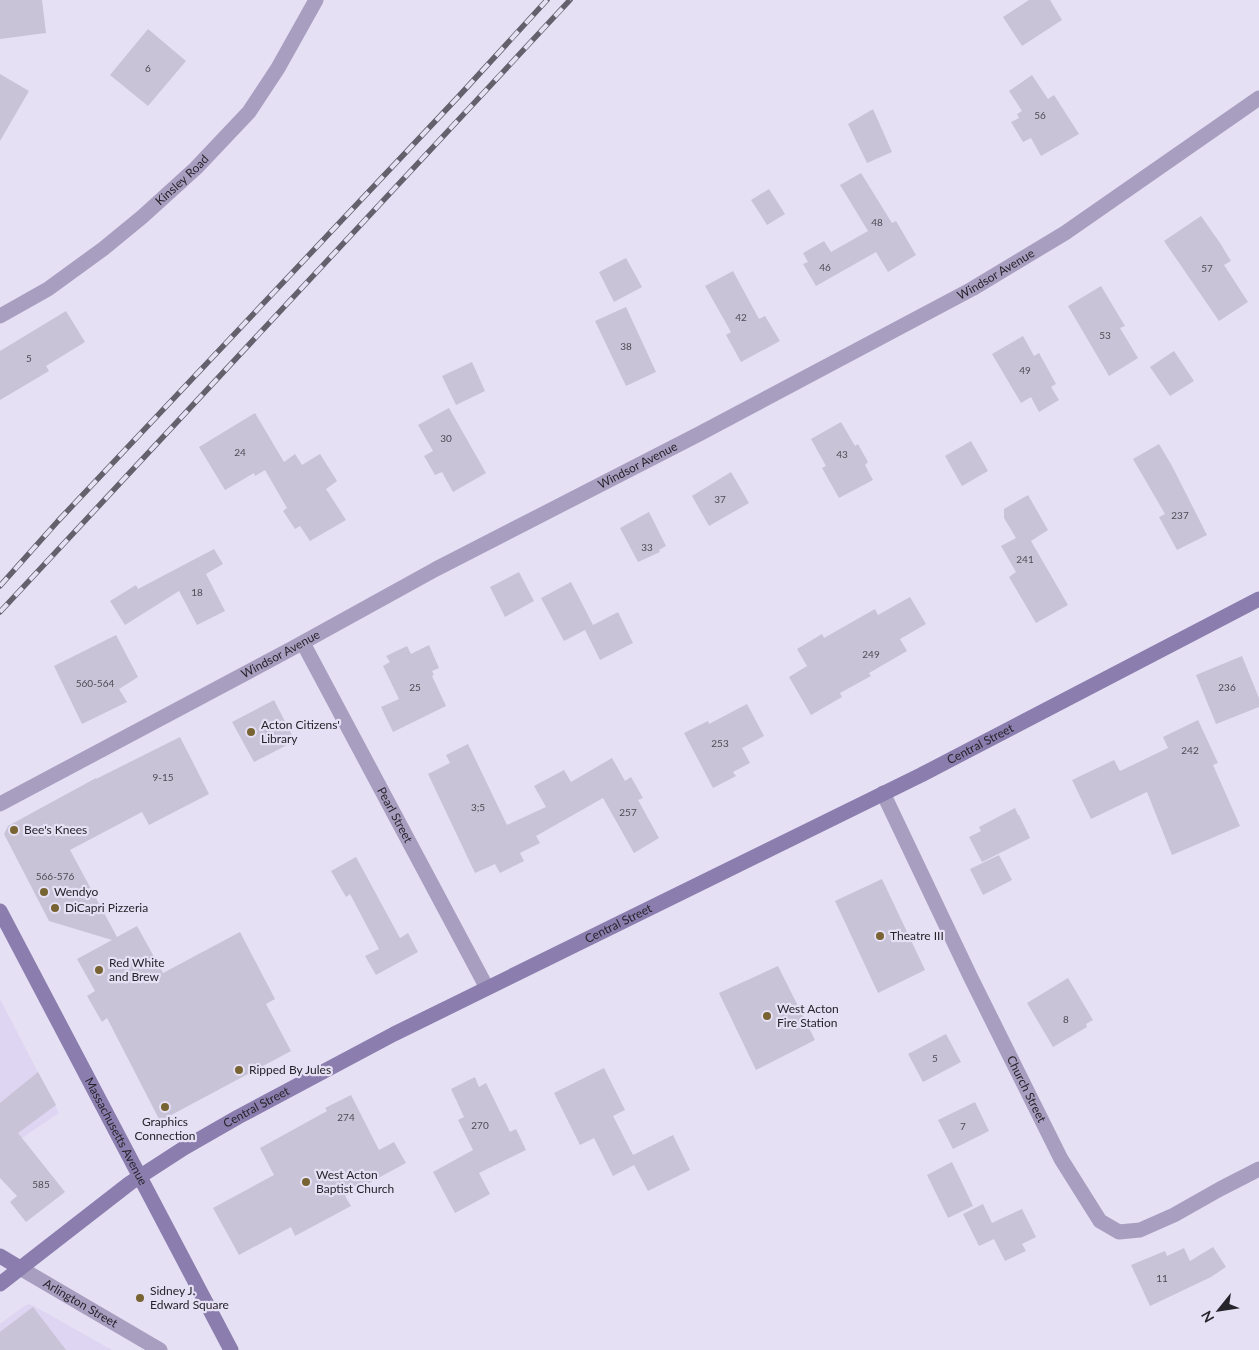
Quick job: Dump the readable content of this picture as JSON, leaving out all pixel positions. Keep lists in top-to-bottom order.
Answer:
{
  "streets": {
    "street": [
      "Kinsley Road",
      "Windsor Avenue",
      "Central Street",
      "Pearl Street",
      "Church Street",
      "Massachusetts Avenue",
      "Arlington Street"
    ]
  },
  "crossings": [
    ["Windsor Avenue", "Pearl Street"],
    ["Central Street", "Pearl Street"],
    ["Central Street", "Church Street"],
    ["Central Street", "Massachusetts Avenue"],
    ["Central Street", "Arlington Street"]
  ],
  "places": [
    "Acton Citizens' Library",
    "Bee's Knees",
    "Wendyo",
    "DiCapri Pizzeria",
    "Theatre III",
    "Red White and Brew",
    "West Acton Fire Station",
    "Ripped By Jules",
    "Graphics Connection",
    "West Acton Baptist Church",
    "Sidney J. Edward Square"
  ],
  "house_numbers": [
    "6",
    "56",
    "48",
    "46",
    "57",
    "42",
    "53",
    "38",
    "5",
    "49",
    "30",
    "24",
    "43",
    "37",
    "237",
    "33",
    "241",
    "18",
    "249",
    "560-564",
    "25",
    "236",
    "253",
    "242",
    "9-15",
    "3;5",
    "257",
    "566-576",
    "8",
    "5",
    "274",
    "270",
    "7",
    "585",
    "11"
  ],
  "north": "bottom left"
}
